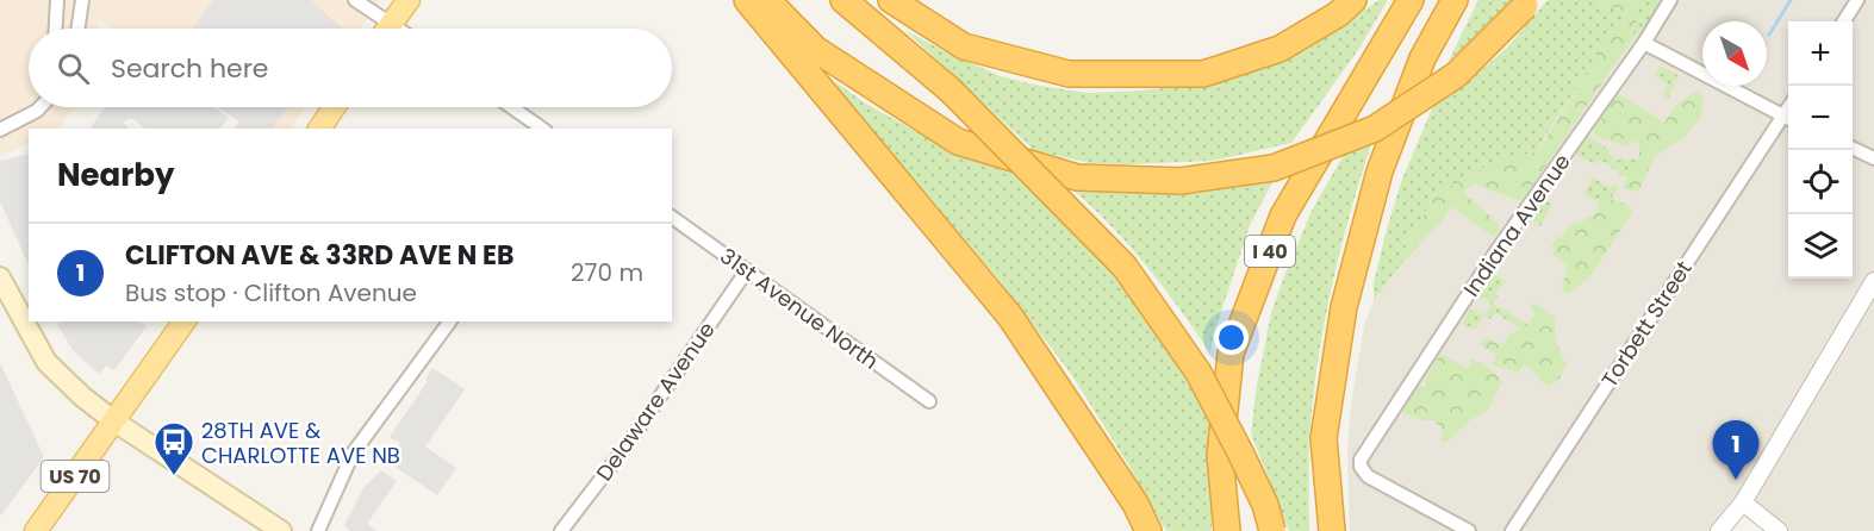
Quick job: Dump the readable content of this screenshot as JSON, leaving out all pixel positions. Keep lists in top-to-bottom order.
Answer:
{
  "streets": {
    "highway": ["I 40"],
    "main road": ["US 70"],
    "street": [
      "Indiana Avenue",
      "31st Avenue North",
      "Torbett Street",
      "Delaware Avenue"
    ]
  },
  "crossings": [
    ["31st Avenue North", "Delaware Avenue"]
  ],
  "places": {
    "bus stop": ["28TH AVE & CHARLOTTE AVE NB"]
  },
  "north": "bottom right",
  "page": {
    "map_buttons": ["+", "−"],
    "search": "Search here",
    "heading": "Nearby",
    "list": [
      {
        "mark": "1",
        "name": "CLIFTON AVE & 33RD AVE N EB",
        "note": "Bus stop · Clifton Avenue",
        "value": "270 m"
      }
    ],
    "pins": "1"
  }
}
